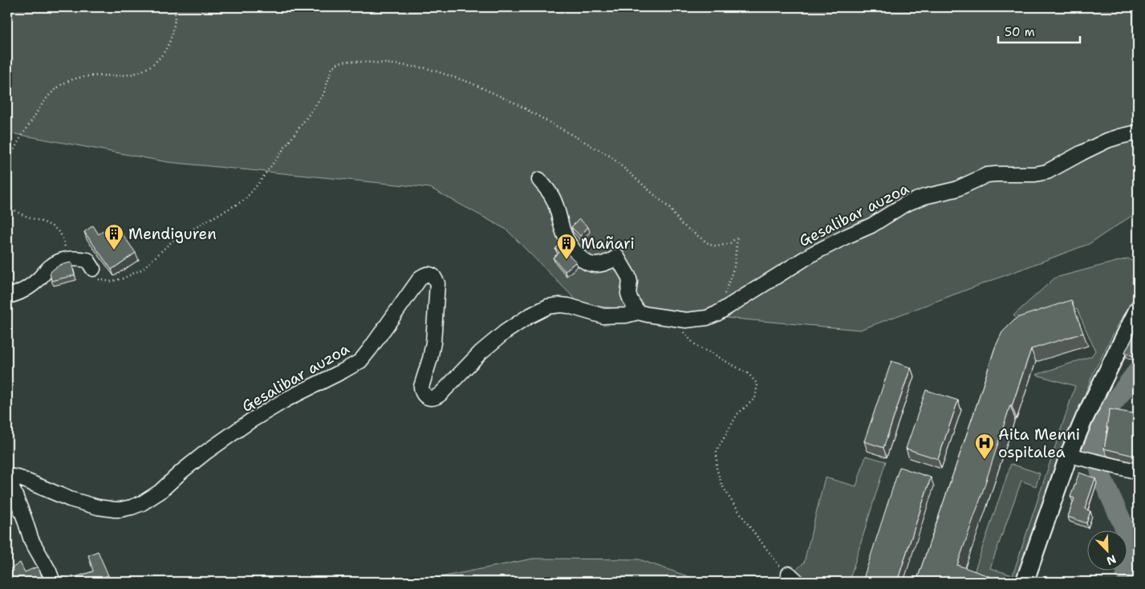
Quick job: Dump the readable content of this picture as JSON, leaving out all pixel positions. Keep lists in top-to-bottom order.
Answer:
{
  "streets": {
    "street": ["Gesalibar auzoa"]
  },
  "places": {
    "building": ["Mendiguren", "Mañari"],
    "hospital": ["Aita Menni ospitalea"]
  },
  "scale_bar": "50 m",
  "north": "bottom right"
}
